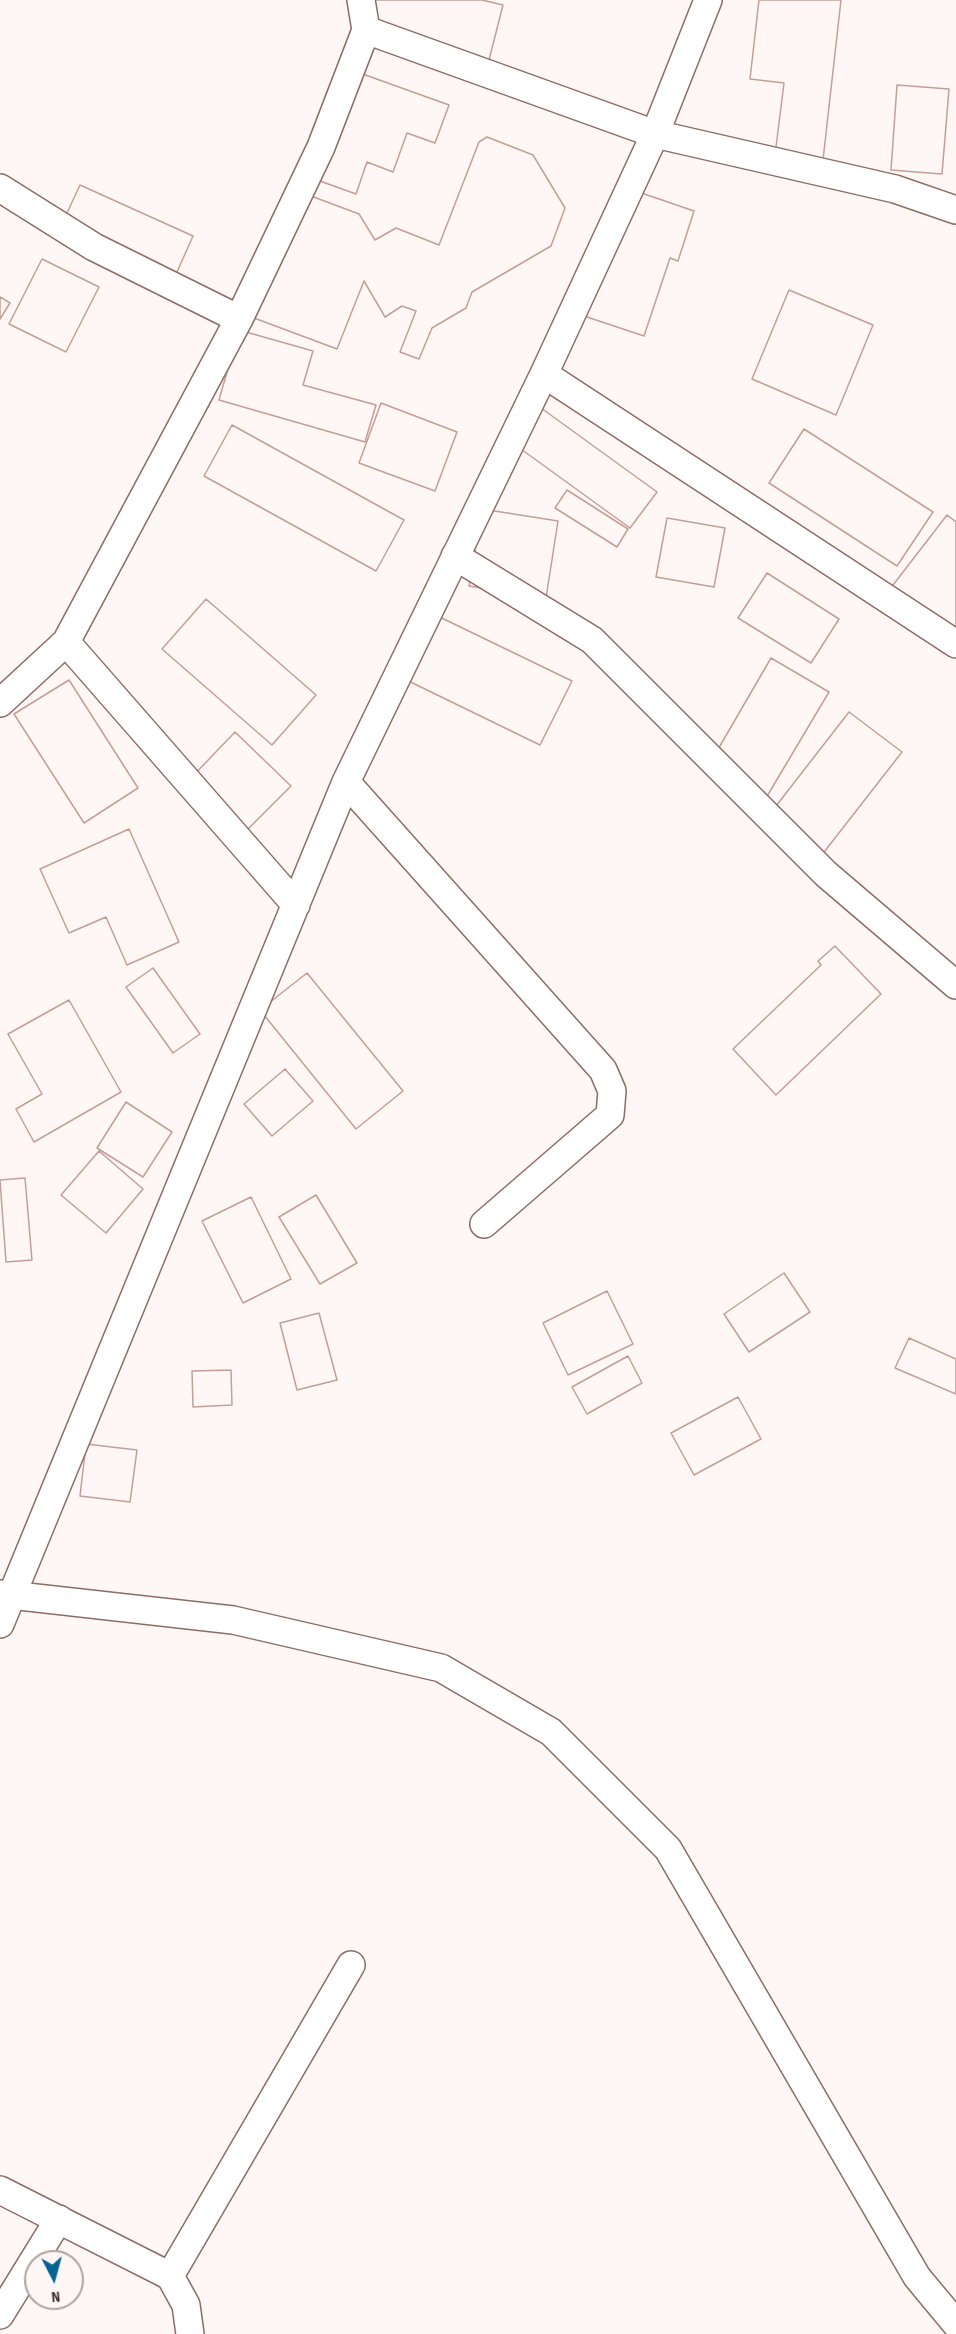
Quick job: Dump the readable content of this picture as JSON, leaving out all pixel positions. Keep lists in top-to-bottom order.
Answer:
{
  "north": "bottom"
}
